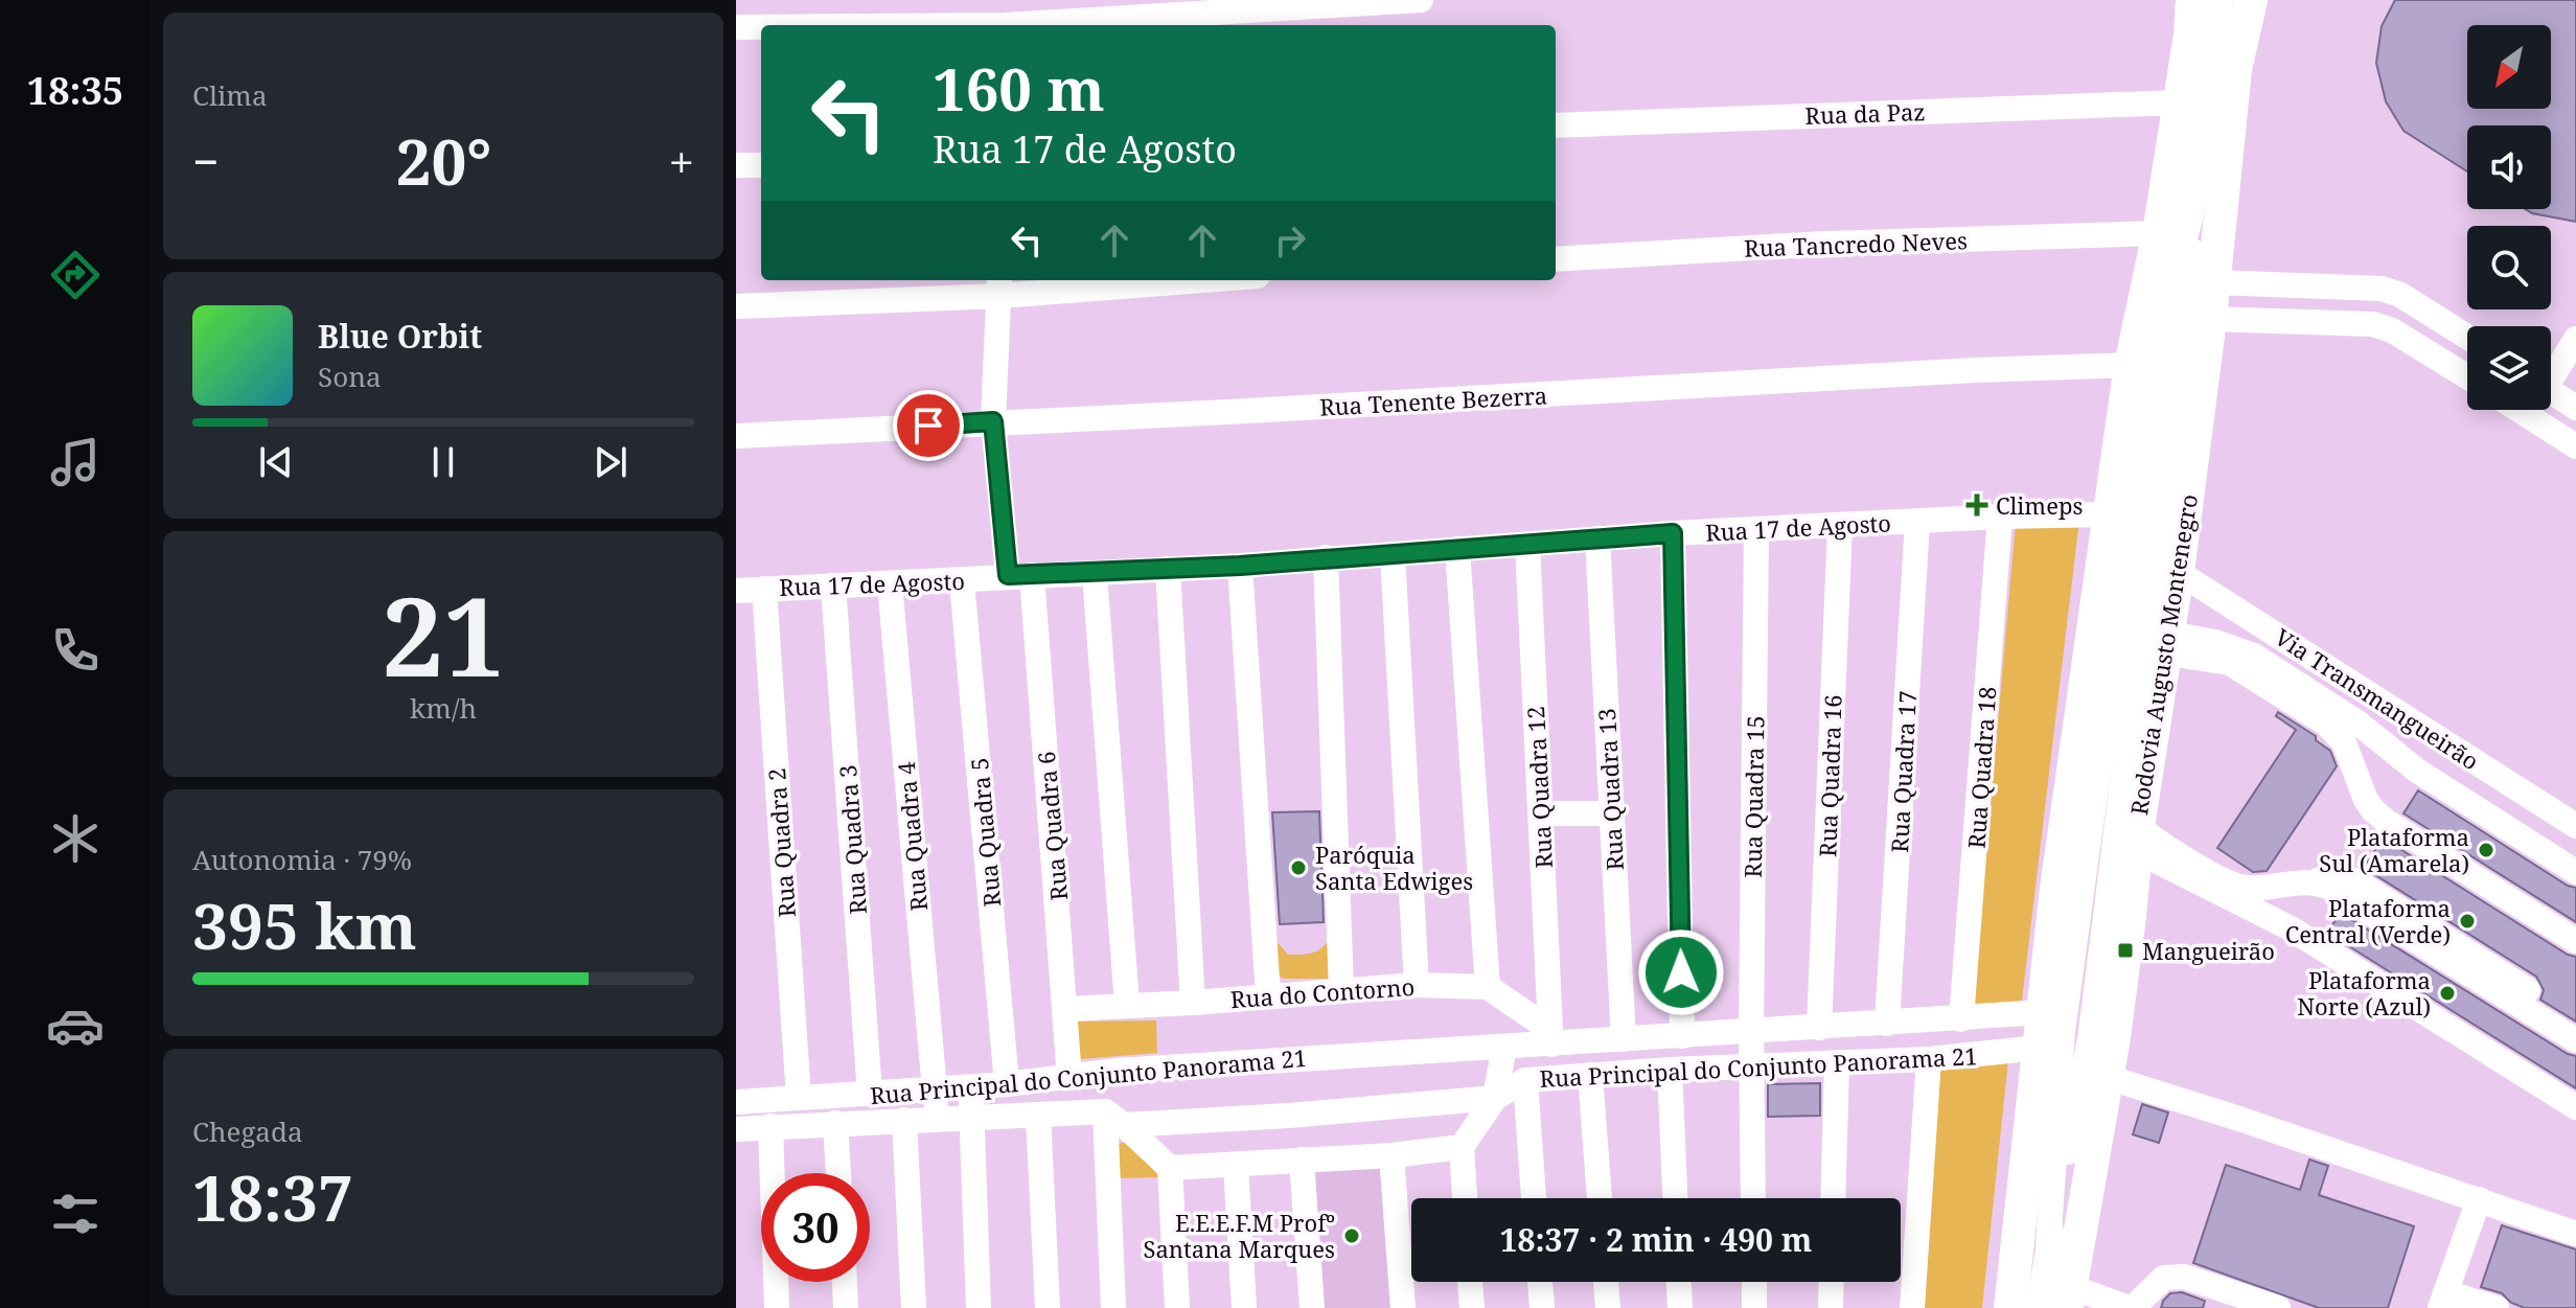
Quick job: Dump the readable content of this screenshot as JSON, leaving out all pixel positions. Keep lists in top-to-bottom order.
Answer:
{
  "streets": {
    "main road": ["Rodovia Augusto Montenegro"],
    "street": [
      "Rua da Paz",
      "Rua Tancredo Neves",
      "Rua Tenente Bezerra",
      "Rua 17 de Agosto",
      "Via Transmangueirão",
      "Rua Quadra 18",
      "Rua Quadra 17",
      "Rua Quadra 16",
      "Rua Quadra 12",
      "Rua Quadra 13",
      "Rua Quadra 15",
      "Rua Quadra 6",
      "Rua Quadra 5",
      "Rua Quadra 4",
      "Rua Quadra 3",
      "Rua Quadra 2",
      "Rua do Contorno",
      "Rua Principal do Conjunto Panorama 21"
    ]
  },
  "crossings": [
    ["Rua Tenente Bezerra", "Rua Quadra 6"],
    ["Rua 17 de Agosto", "Rua Quadra 18"],
    ["Rua 17 de Agosto", "Rua Quadra 17"],
    ["Rua 17 de Agosto", "Rua Quadra 16"],
    ["Rua 17 de Agosto", "Rua Quadra 12"],
    ["Rua 17 de Agosto", "Rua Quadra 13"],
    ["Rua 17 de Agosto", "Rua Quadra 15"],
    ["Rua 17 de Agosto", "Rua Quadra 6"],
    ["Rua 17 de Agosto", "Rua Quadra 5"],
    ["Rua 17 de Agosto", "Rua Quadra 4"],
    ["Rua 17 de Agosto", "Rua Quadra 3"],
    ["Rua 17 de Agosto", "Rua Quadra 2"],
    ["Rodovia Augusto Montenegro", "Via Transmangueirão"],
    ["Rua Quadra 18", "Rua Principal do Conjunto Panorama 21"],
    ["Rua Quadra 17", "Rua Principal do Conjunto Panorama 21"],
    ["Rua Quadra 16", "Rua Principal do Conjunto Panorama 21"],
    ["Rua Quadra 12", "Rua Principal do Conjunto Panorama 21"],
    ["Rua Quadra 13", "Rua Principal do Conjunto Panorama 21"],
    ["Rua Quadra 15", "Rua Principal do Conjunto Panorama 21"],
    ["Rua Quadra 6", "Rua do Contorno"],
    ["Rua Quadra 6", "Rua Principal do Conjunto Panorama 21"],
    ["Rua Quadra 5", "Rua Principal do Conjunto Panorama 21"],
    ["Rua Quadra 4", "Rua Principal do Conjunto Panorama 21"],
    ["Rua Quadra 3", "Rua Principal do Conjunto Panorama 21"],
    ["Rua Quadra 2", "Rua Principal do Conjunto Panorama 21"]
  ],
  "places": {
    "health": ["Climeps"],
    "other": [
      "Plataforma Sul (Amarela)",
      "Paróquia Santa Edwiges",
      "Plataforma Central (Verde)",
      "Plataforma Norte (Azul)",
      "E.E.E.F.M Profº Santana Marques"
    ],
    "transit": ["Mangueirão"]
  },
  "north": "bottom left",
  "page": {
    "tabs": "18:35",
    "tile": [
      "Clima",
      ["21", "km/h"],
      ["Autonomia · 79%", "395 km"],
      ["Chegada", "18:37"]
    ],
    "turn": ["160 m", "Rua 17 de Agosto"],
    "heat": ["−", "20°", "+"],
    "song": ["Blue Orbit", "Sona"],
    "limit": "30",
    "trip": "18:37 · 2 min · 490 m"
  }
}
